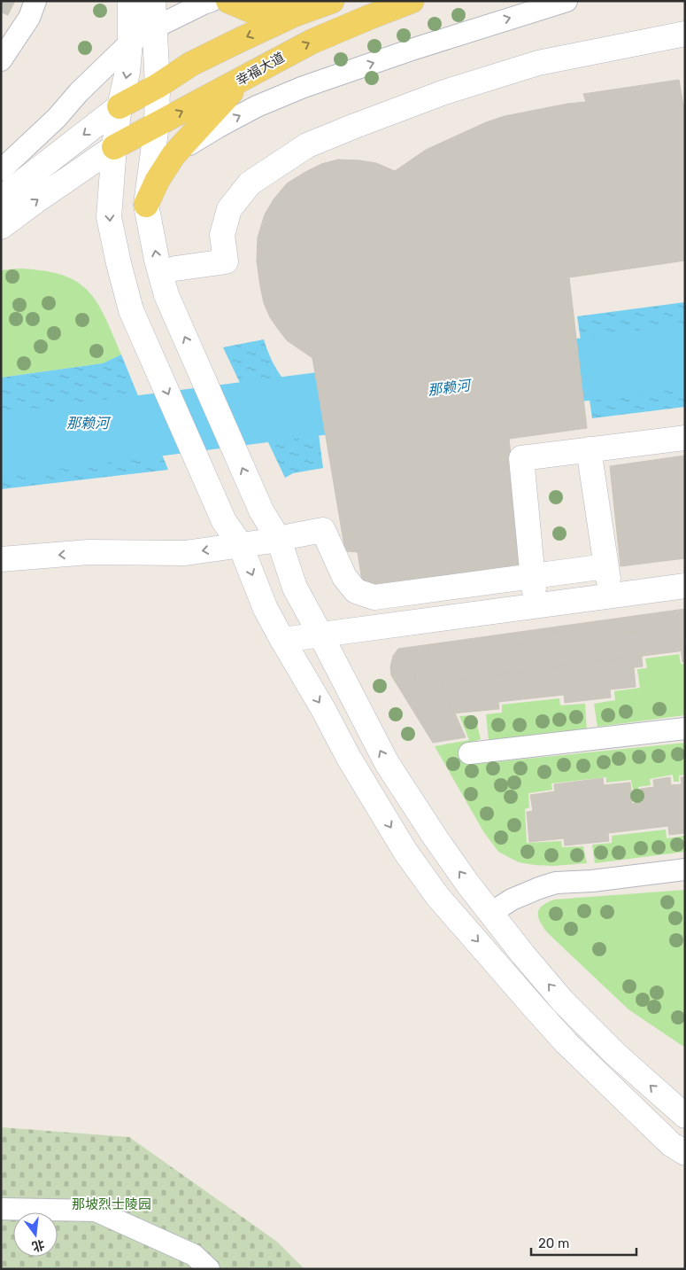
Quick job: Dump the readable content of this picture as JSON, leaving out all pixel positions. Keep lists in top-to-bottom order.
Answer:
{
  "streets": {
    "main road": ["幸福大道"]
  },
  "water": ["那赖河"],
  "parks": ["那坡烈士陵园"],
  "scale_bar": "20 m",
  "north": "bottom"
}
